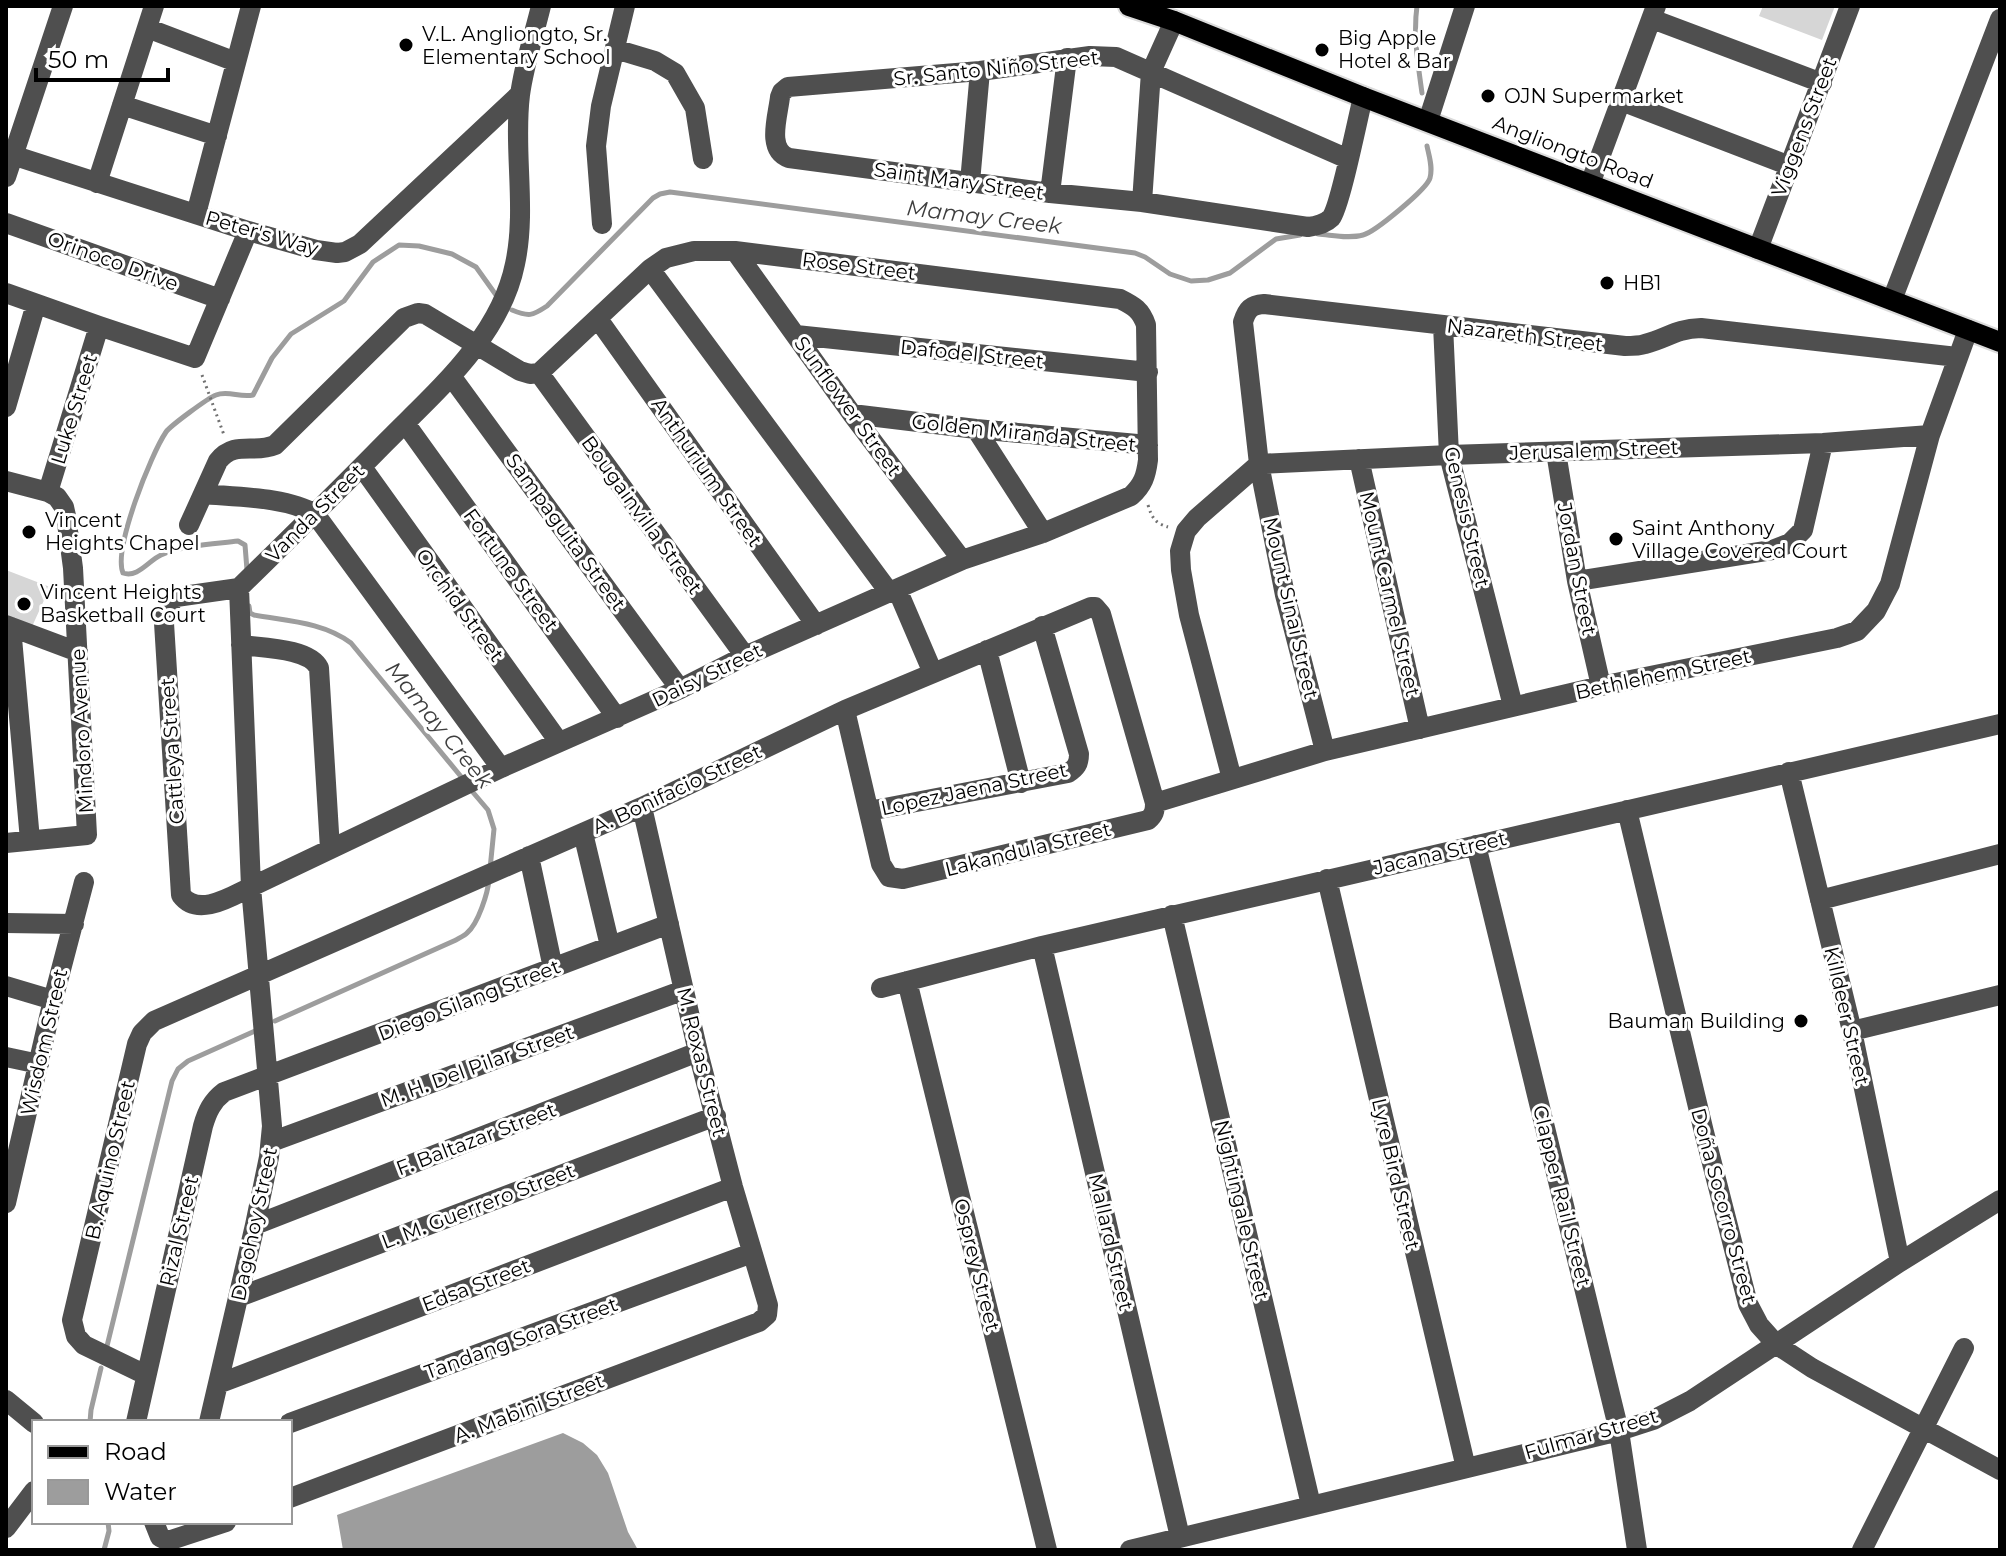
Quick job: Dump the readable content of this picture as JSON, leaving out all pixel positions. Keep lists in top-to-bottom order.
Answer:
{
  "streets": {
    "main road": ["Angliongto Road"],
    "street": [
      "Sr. Santo Niño Street",
      "Viggens Street",
      "Saint Mary Street",
      "Peter's Way",
      "Orinoco Drive",
      "Rose Street",
      "Nazareth Street",
      "Dafodel Street",
      "Sunflower Street",
      "Luke Street",
      "Golden Miranda Street",
      "Jerusalem Street",
      "Anthurium Street",
      "Vanda Street",
      "Bougainvilla Street",
      "Genesis Street",
      "Sampaguita Street",
      "Jordan Street",
      "Fortune Street",
      "Mount Carmel Street",
      "Orchid Street",
      "Mount Sinai Street",
      "Bethlehem Street",
      "Daisy Street",
      "Mindoro Avenue",
      "Cattleya Street",
      "A. Bonifacio Street",
      "Lopez Jaena Street",
      "Lakandula Street",
      "Jacana Street",
      "Diego Silang Street",
      "Killdeer Street",
      "Wisdom Street",
      "M. Roxas Street",
      "M. H. Del Pilar Street",
      "F. Baltazar Street",
      "B. Aquino Street",
      "Lyre Bird Street",
      "Clapper Rail Street",
      "L. M. Guerrero Street",
      "Doña Socorro Street",
      "Nightingale Street",
      "Dagohoy Street",
      "Rizal Street",
      "Mallard Street",
      "Osprey Street",
      "Edsa Street",
      "Tandang Sora Street",
      "A. Mabini Street",
      "Fulmar Street"
    ]
  },
  "crossings": [
    ["Sr. Santo Niño Street", "Saint Mary Street"],
    ["Viggens Street", "Angliongto Road"],
    ["Angliongto Road", "Bethlehem Street"],
    ["Peter's Way", "Vanda Street"],
    ["Rose Street", "Dafodel Street"],
    ["Rose Street", "Sunflower Street"],
    ["Rose Street", "Golden Miranda Street"],
    ["Rose Street", "Anthurium Street"],
    ["Rose Street", "Bougainvilla Street"],
    ["Nazareth Street", "Jerusalem Street"],
    ["Nazareth Street", "Genesis Street"],
    ["Nazareth Street", "Mount Sinai Street"],
    ["Nazareth Street", "Bethlehem Street"],
    ["Dafodel Street", "Sunflower Street"],
    ["Sunflower Street", "Golden Miranda Street"],
    ["Sunflower Street", "Daisy Street"],
    ["Luke Street", "Mindoro Avenue"],
    ["Jerusalem Street", "Genesis Street"],
    ["Jerusalem Street", "Jordan Street"],
    ["Jerusalem Street", "Mount Carmel Street"],
    ["Jerusalem Street", "Mount Sinai Street"],
    ["Jerusalem Street", "Bethlehem Street"],
    ["Anthurium Street", "Daisy Street"],
    ["Vanda Street", "Sampaguita Street"],
    ["Vanda Street", "Fortune Street"],
    ["Vanda Street", "Orchid Street"],
    ["Vanda Street", "Cattleya Street"],
    ["Bougainvilla Street", "Daisy Street"],
    ["Genesis Street", "Bethlehem Street"],
    ["Sampaguita Street", "Daisy Street"],
    ["Jordan Street", "Bethlehem Street"],
    ["Fortune Street", "Daisy Street"],
    ["Mount Carmel Street", "Bethlehem Street"],
    ["Orchid Street", "Daisy Street"],
    ["Mount Sinai Street", "Bethlehem Street"],
    ["Bethlehem Street", "A. Bonifacio Street"],
    ["Bethlehem Street", "Lakandula Street"],
    ["Daisy Street", "Cattleya Street"],
    ["A. Bonifacio Street", "Lopez Jaena Street"],
    ["A. Bonifacio Street", "Lakandula Street"],
    ["A. Bonifacio Street", "M. Roxas Street"],
    ["A. Bonifacio Street", "B. Aquino Street"],
    ["A. Bonifacio Street", "Dagohoy Street"],
    ["Lopez Jaena Street", "Lakandula Street"],
    ["Jacana Street", "Killdeer Street"],
    ["Jacana Street", "Lyre Bird Street"],
    ["Jacana Street", "Clapper Rail Street"],
    ["Jacana Street", "Doña Socorro Street"],
    ["Jacana Street", "Nightingale Street"],
    ["Jacana Street", "Mallard Street"],
    ["Jacana Street", "Osprey Street"],
    ["Diego Silang Street", "M. Roxas Street"],
    ["Diego Silang Street", "Dagohoy Street"],
    ["Diego Silang Street", "Rizal Street"],
    ["Killdeer Street", "Fulmar Street"],
    ["M. Roxas Street", "M. H. Del Pilar Street"],
    ["M. Roxas Street", "F. Baltazar Street"],
    ["M. Roxas Street", "L. M. Guerrero Street"],
    ["M. Roxas Street", "Edsa Street"],
    ["M. Roxas Street", "Tandang Sora Street"],
    ["M. Roxas Street", "A. Mabini Street"],
    ["M. H. Del Pilar Street", "Dagohoy Street"],
    ["F. Baltazar Street", "Dagohoy Street"],
    ["B. Aquino Street", "Dagohoy Street"],
    ["B. Aquino Street", "Rizal Street"],
    ["Lyre Bird Street", "Fulmar Street"],
    ["Clapper Rail Street", "Fulmar Street"],
    ["L. M. Guerrero Street", "Dagohoy Street"],
    ["Doña Socorro Street", "Fulmar Street"],
    ["Nightingale Street", "Fulmar Street"],
    ["Dagohoy Street", "Rizal Street"],
    ["Dagohoy Street", "Edsa Street"],
    ["Mallard Street", "Fulmar Street"]
  ],
  "water": ["Mamay Creek"],
  "places": [
    "V.L. Angliongto, Sr. Elementary School",
    "Big Apple Hotel & Bar",
    "OJN Supermarket",
    "HB1",
    "Vincent Heights Chapel",
    "Saint Anthony Village Covered Court",
    "Vincent Heights Basketball Court",
    "Bauman Building"
  ],
  "legend": ["Road", "Water"],
  "scale_bar": "50 m"
}
